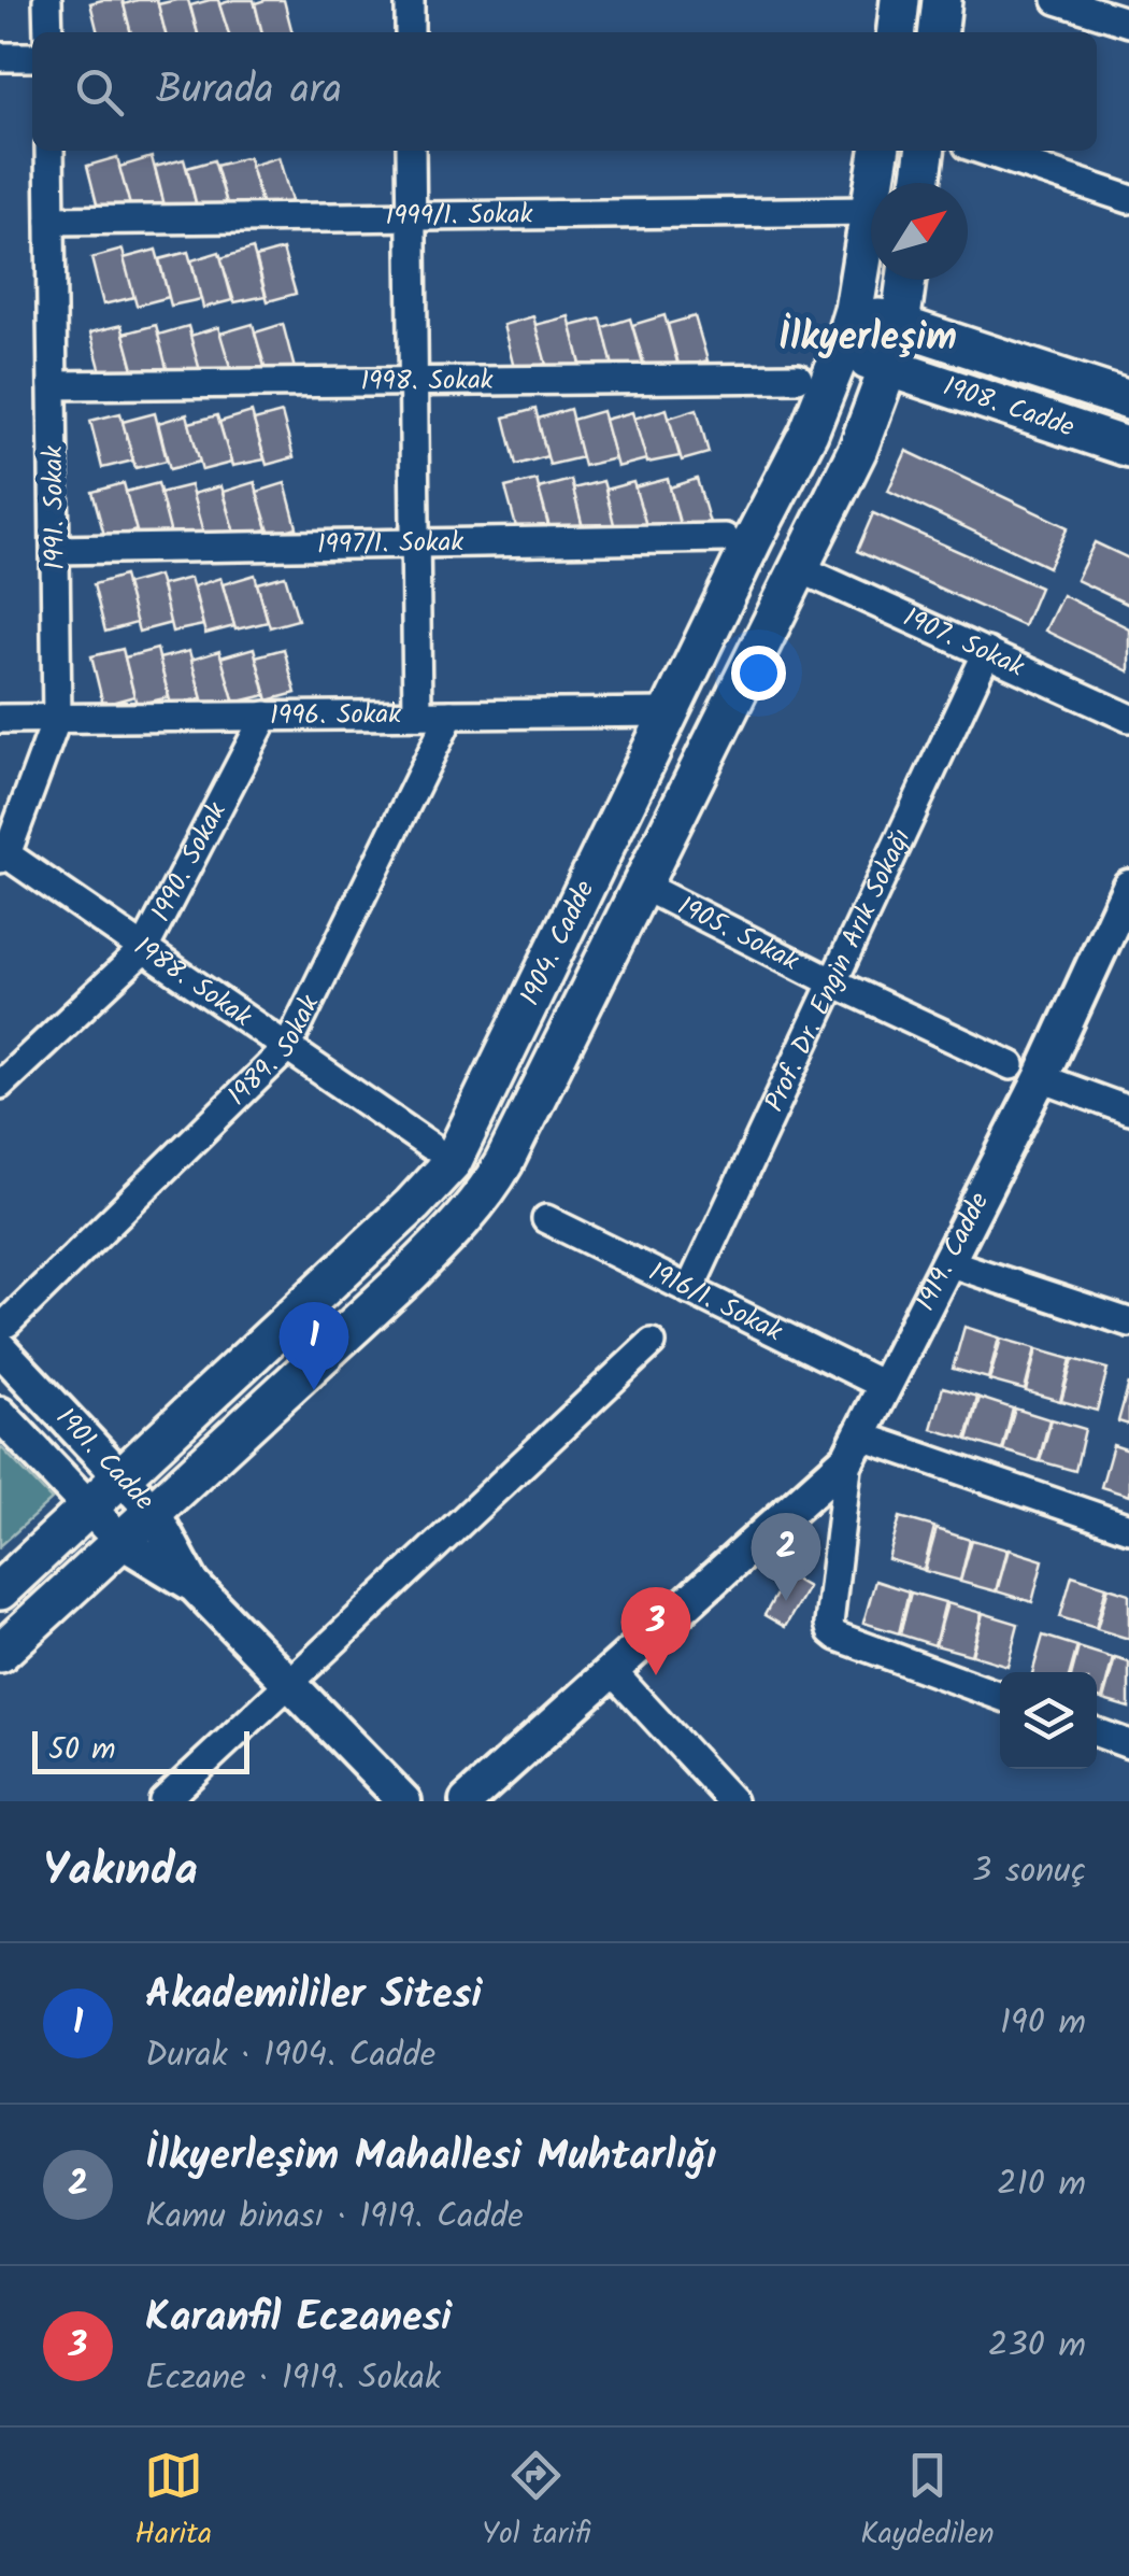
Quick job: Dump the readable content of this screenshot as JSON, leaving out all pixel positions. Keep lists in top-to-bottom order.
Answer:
{
  "streets": {
    "main road": ["1908. Cadde", "1904. Cadde"],
    "street": [
      "1999/1. Sokak",
      "1998. Sokak",
      "1991. Sokak",
      "1997/1. Sokak",
      "1907. Sokak",
      "1996. Sokak",
      "1990. Sokak",
      "1905. Sokak",
      "Prof. Dr. Engin Arık Sokağı",
      "1988. Sokak",
      "1989. Sokak",
      "1919. Cadde",
      "1916/1. Sokak",
      "1901. Cadde"
    ]
  },
  "crossings": [
    ["1999/1. Sokak", "1991. Sokak"],
    ["1999/1. Sokak", "1904. Cadde"],
    ["1998. Sokak", "1991. Sokak"],
    ["1908. Cadde", "1904. Cadde"],
    ["1991. Sokak", "1997/1. Sokak"],
    ["1991. Sokak", "1996. Sokak"],
    ["1991. Sokak", "1988. Sokak"],
    ["1907. Sokak", "1904. Cadde"],
    ["1907. Sokak", "Prof. Dr. Engin Arık Sokağı"],
    ["1996. Sokak", "1990. Sokak"],
    ["1996. Sokak", "1904. Cadde"],
    ["1996. Sokak", "1989. Sokak"],
    ["1990. Sokak", "1988. Sokak"],
    ["1905. Sokak", "1904. Cadde"],
    ["1905. Sokak", "Prof. Dr. Engin Arık Sokağı"],
    ["1904. Cadde", "1901. Cadde"],
    ["Prof. Dr. Engin Arık Sokağı", "1916/1. Sokak"],
    ["1988. Sokak", "1989. Sokak"],
    ["1989. Sokak", "1901. Cadde"],
    ["1919. Cadde", "1916/1. Sokak"]
  ],
  "districts": ["İlkyerleşim"],
  "scale_bar": "50 m",
  "north": "top right",
  "page": {
    "search": "Burada ara",
    "pins": ["1", "2", "3"],
    "scale": "50 m",
    "heading": ["Yakında", "3 sonuç"],
    "list": [
      {
        "mark": "1",
        "name": "Akademililer Sitesi",
        "note": "Durak · 1904. Cadde",
        "value": "190 m"
      },
      {
        "mark": "2",
        "name": "İlkyerleşim Mahallesi Muhtarlığı",
        "note": "Kamu binası · 1919. Cadde",
        "value": "210 m"
      },
      {
        "mark": "3",
        "name": "Karanfil Eczanesi",
        "note": "Eczane · 1919. Sokak",
        "value": "230 m"
      }
    ],
    "nav": ["Harita", "Yol tarifi", "Kaydedilen"]
  }
}
